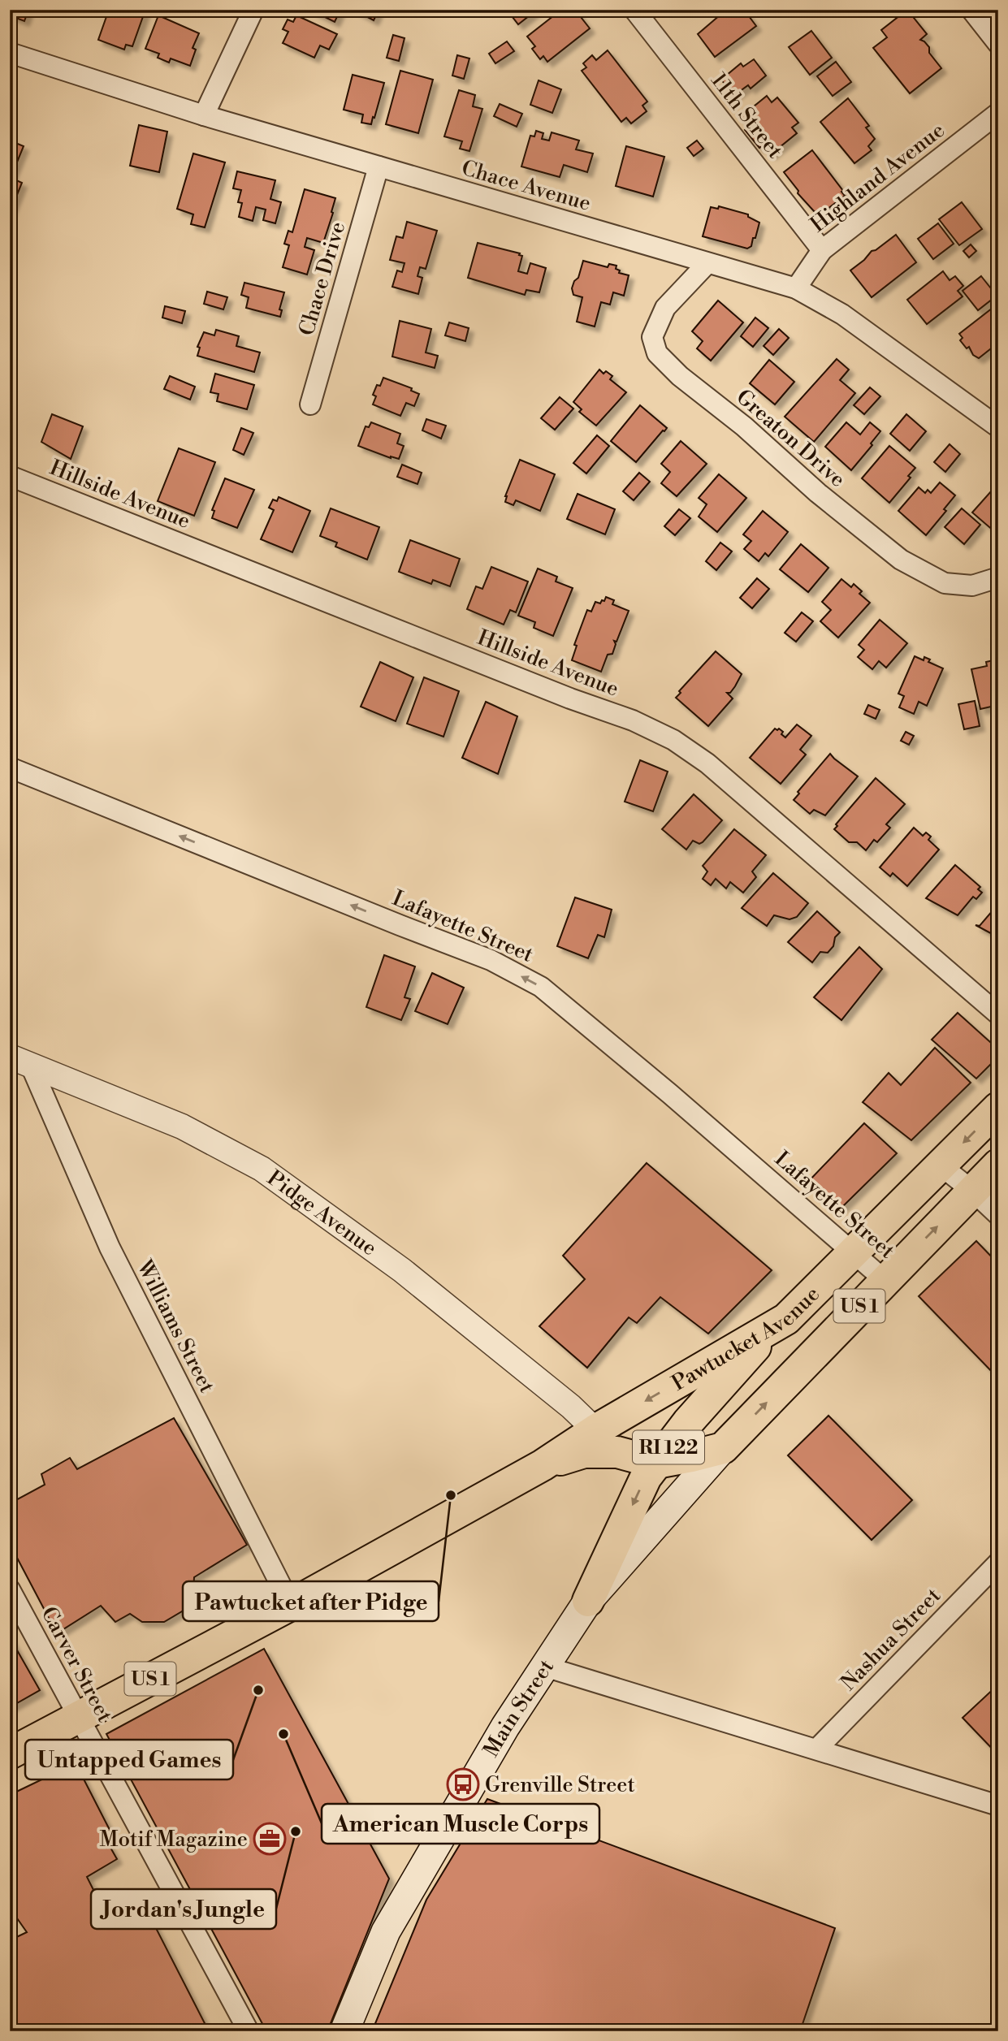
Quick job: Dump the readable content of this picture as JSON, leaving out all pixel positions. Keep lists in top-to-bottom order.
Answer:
{
  "streets": {
    "main road": [
      "US 1",
      "Pawtucket Avenue",
      "RI 122",
      "Main Street"
    ],
    "street": [
      "11th Street",
      "Highland Avenue",
      "Chace Avenue",
      "Chace Drive",
      "Greaton Drive",
      "Hillside Avenue",
      "Lafayette Street",
      "Pidge Avenue",
      "Williams Street",
      "Nashua Street",
      "Carver Street"
    ]
  },
  "crossings": [
    ["11th Street", "Highland Avenue"],
    ["Highland Avenue", "Chace Avenue"],
    ["Chace Avenue", "Chace Drive"],
    ["Chace Avenue", "Greaton Drive"],
    ["Lafayette Street", "Pawtucket Avenue"],
    ["Pidge Avenue", "Williams Street"],
    ["Pidge Avenue", "Pawtucket Avenue"],
    ["Williams Street", "Pawtucket Avenue"],
    ["Pawtucket Avenue", "Carver Street"],
    ["Pawtucket Avenue", "Main Street"]
  ],
  "one_way": ["Lafayette Street"],
  "places": {
    "other": [
      "Pawtucket after Pidge",
      "Untapped Games",
      "American Muscle Corps",
      "Jordan's Jungle"
    ],
    "bus stop": ["Grenville Street"],
    "office": ["Motif Magazine"]
  }
}
